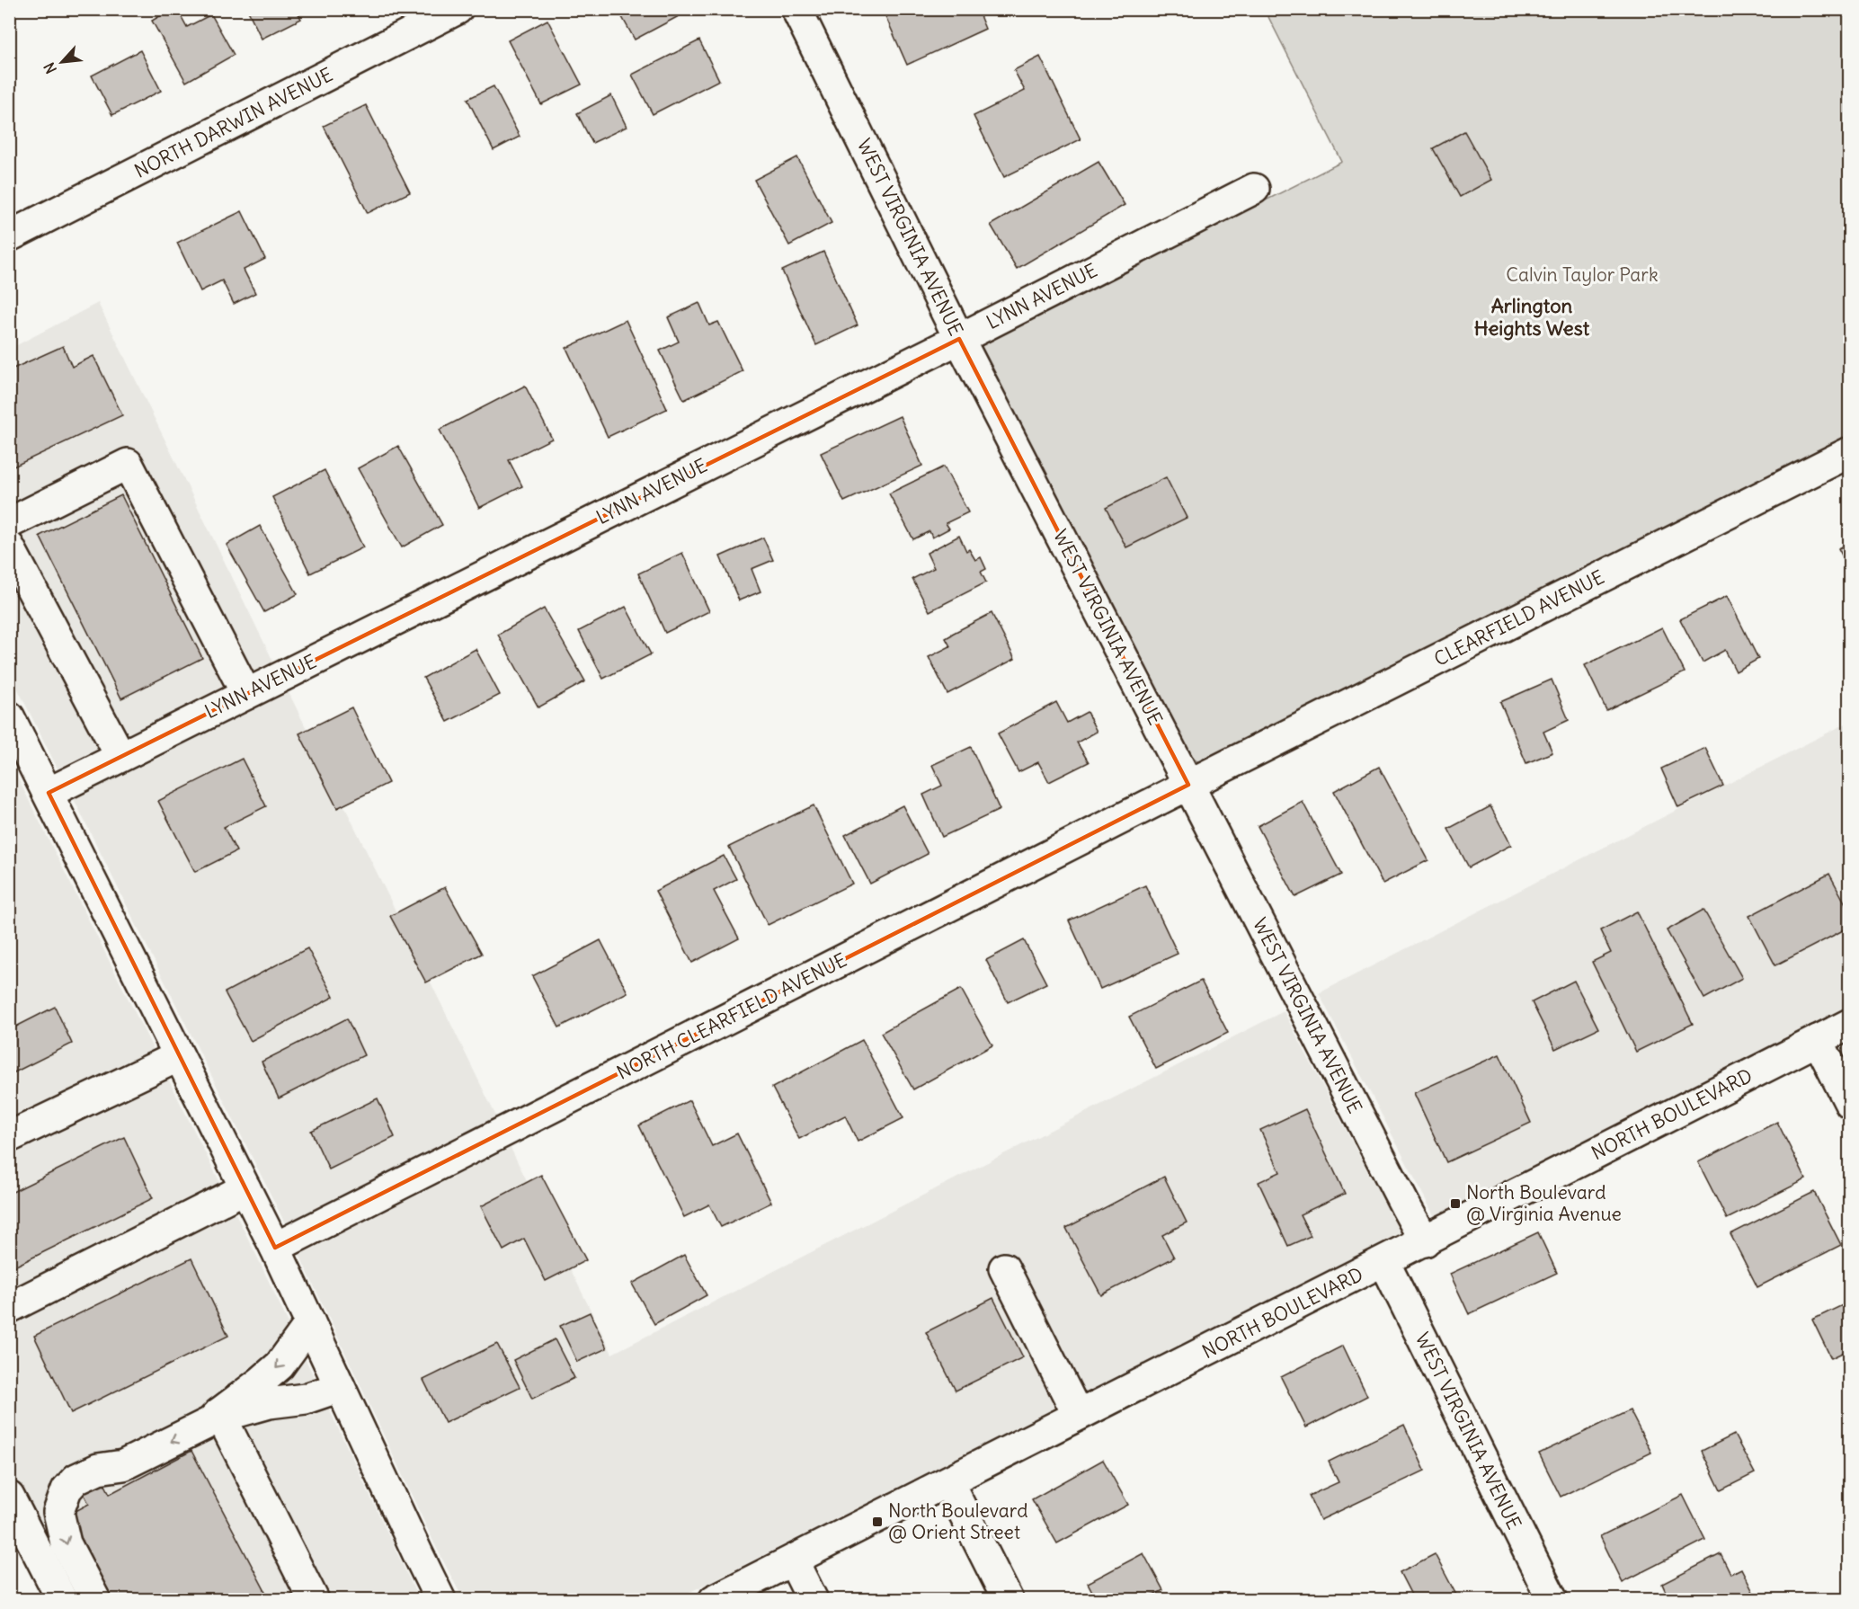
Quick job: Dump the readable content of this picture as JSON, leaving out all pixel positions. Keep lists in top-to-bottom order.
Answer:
{
  "streets": {
    "street": [
      "NORTH DARWIN AVENUE",
      "WEST VIRGINIA AVENUE",
      "LYNN AVENUE",
      "CLEARFIELD AVENUE",
      "NORTH CLEARFIELD AVENUE",
      "NORTH BOULEVARD"
    ]
  },
  "crossings": [
    ["WEST VIRGINIA AVENUE", "LYNN AVENUE"],
    ["WEST VIRGINIA AVENUE", "CLEARFIELD AVENUE"],
    ["WEST VIRGINIA AVENUE", "NORTH CLEARFIELD AVENUE"],
    ["WEST VIRGINIA AVENUE", "NORTH BOULEVARD"],
    ["CLEARFIELD AVENUE", "NORTH CLEARFIELD AVENUE"]
  ],
  "districts": ["Arlington Heights West"],
  "parks": ["Calvin Taylor Park"],
  "places": {
    "transit": ["North Boulevard @ Virginia Avenue", "North Boulevard @ Orient Street"]
  },
  "north": "bottom left"
}
